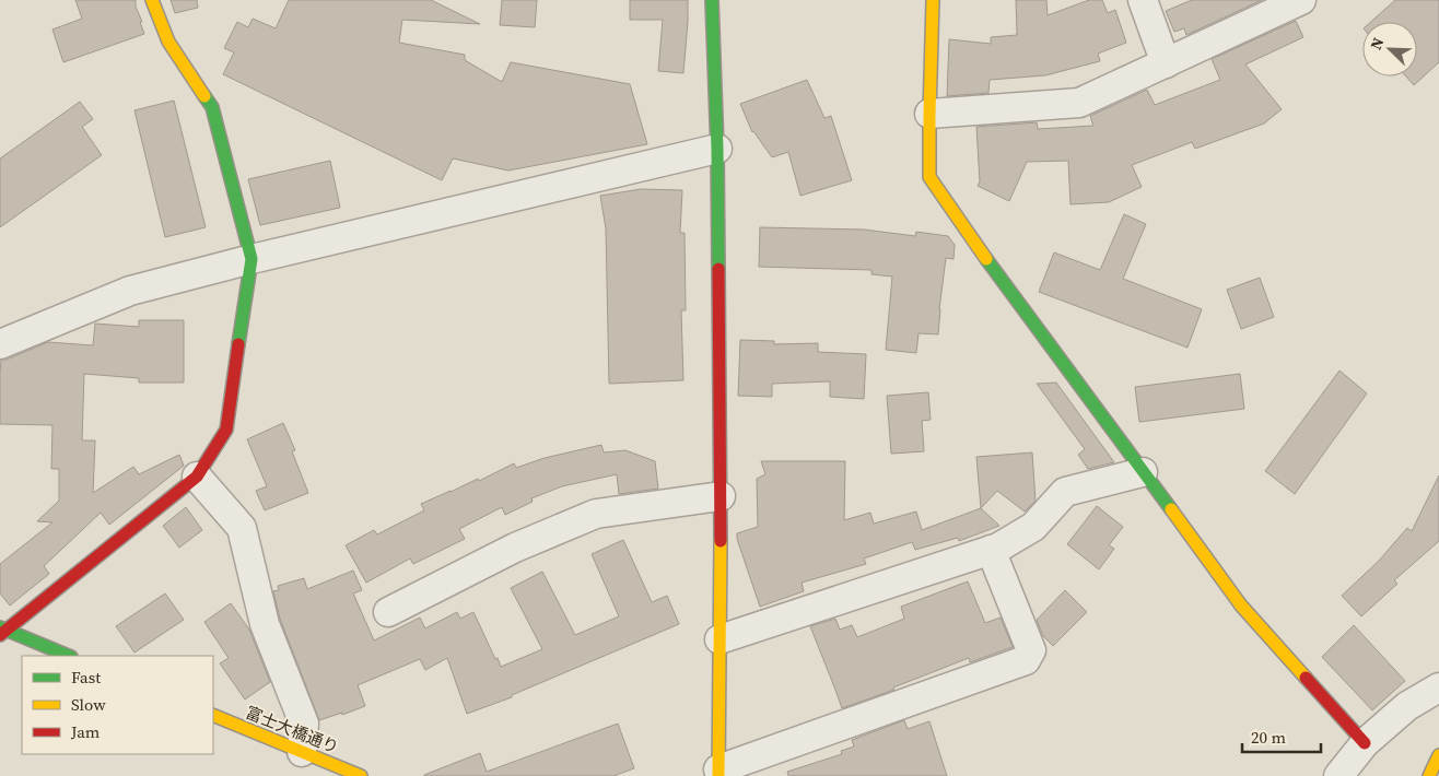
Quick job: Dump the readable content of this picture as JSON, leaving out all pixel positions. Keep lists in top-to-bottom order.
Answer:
{
  "streets": {
    "street": ["富士大橋通り"]
  },
  "legend": ["Fast", "Slow", "Jam"],
  "scale_bar": "20 m",
  "north": "top left"
}
